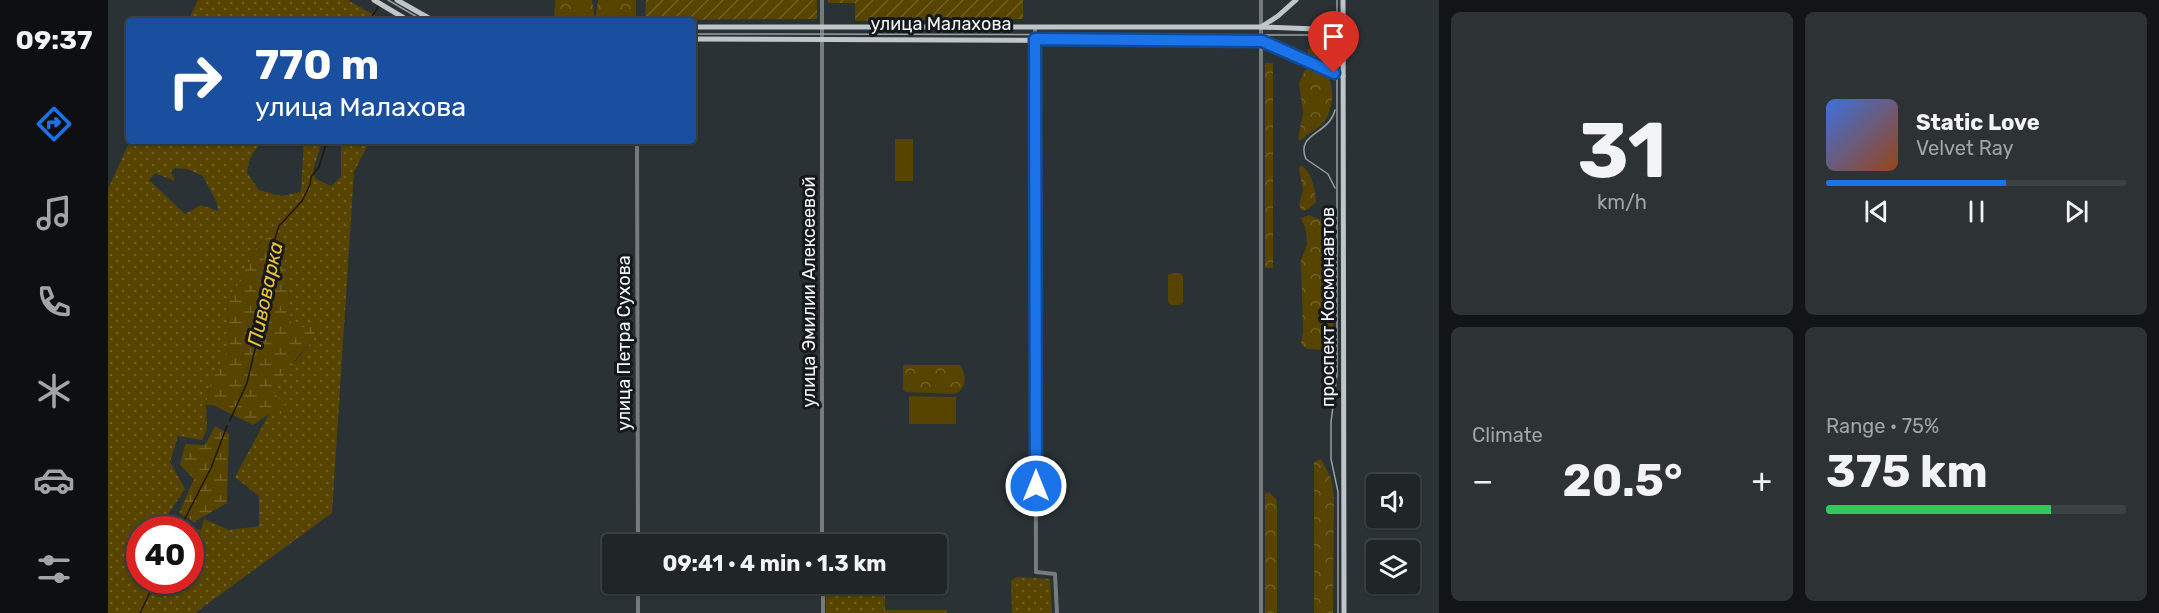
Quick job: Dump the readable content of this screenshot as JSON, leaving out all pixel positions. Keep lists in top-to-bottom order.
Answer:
{
  "streets": {
    "main road": ["улица Малахова", "проспект Космонавтов"],
    "street": ["улица Эмилии Алексеевой", "улица Петра Сухова"]
  },
  "crossings": [
    ["улица Малахова", "улица Эмилии Алексеевой"],
    ["улица Малахова", "проспект Космонавтов"]
  ],
  "water": ["Пивоварка"],
  "page": {
    "tabs": "09:37",
    "tile": [
      ["31", "km/h"],
      "Climate",
      ["Range · 75%", "375 km"]
    ],
    "turn": ["770 m", "улица Малахова"],
    "song": ["Static Love", "Velvet Ray"],
    "heat": ["−", "20.5°", "+"],
    "limit": "40",
    "trip": "09:41 · 4 min · 1.3 km"
  }
}
